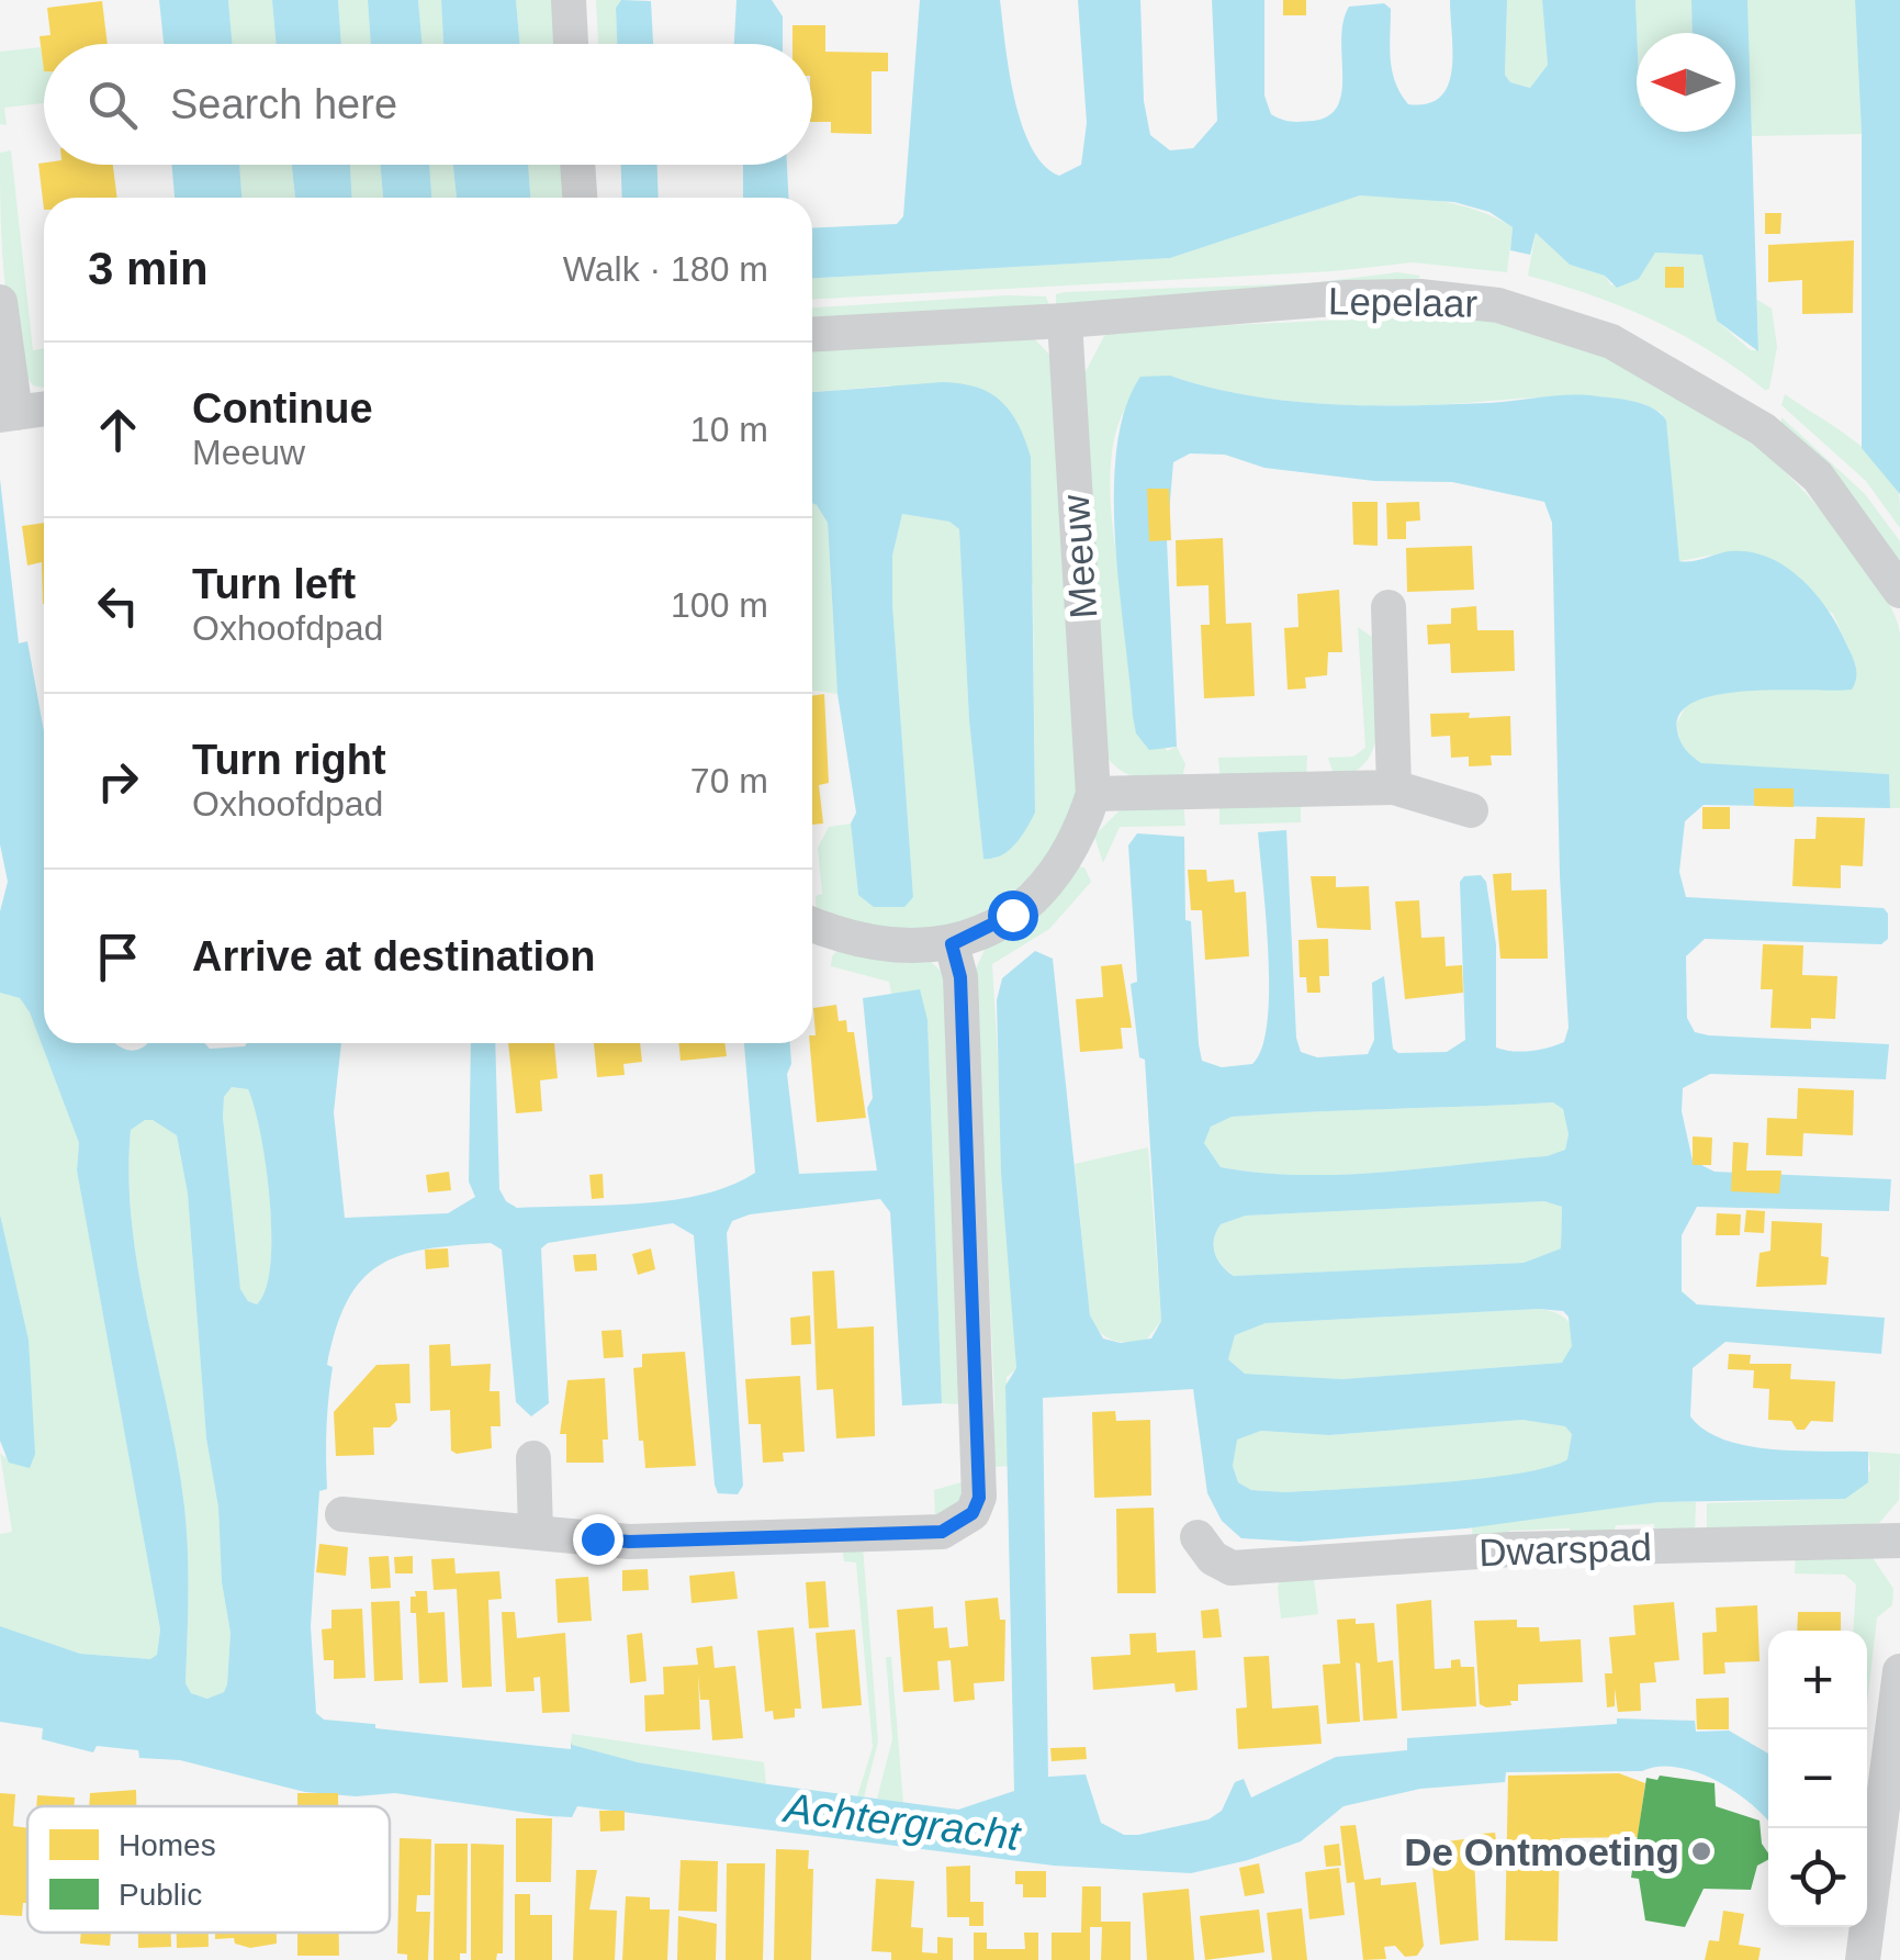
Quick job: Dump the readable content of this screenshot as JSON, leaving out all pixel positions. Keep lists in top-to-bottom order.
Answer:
{
  "streets": {
    "street": ["Lepelaar", "Meeuw", "Dwarspad"]
  },
  "crossings": [
    ["Lepelaar", "Meeuw"]
  ],
  "water": ["Achtergracht"],
  "places": ["De Ontmoeting"],
  "legend": ["Homes", "Public"],
  "north": "left",
  "page": {
    "search": "Search here",
    "heading": ["3 min", "Walk · 180 m"],
    "list": [
      ["Continue", "Meeuw", "10 m"],
      ["Turn left", "Oxhoofdpad", "100 m"],
      ["Turn right", "Oxhoofdpad", "70 m"],
      "Arrive at destination"
    ],
    "map_buttons": ["+", "−"]
  }
}
